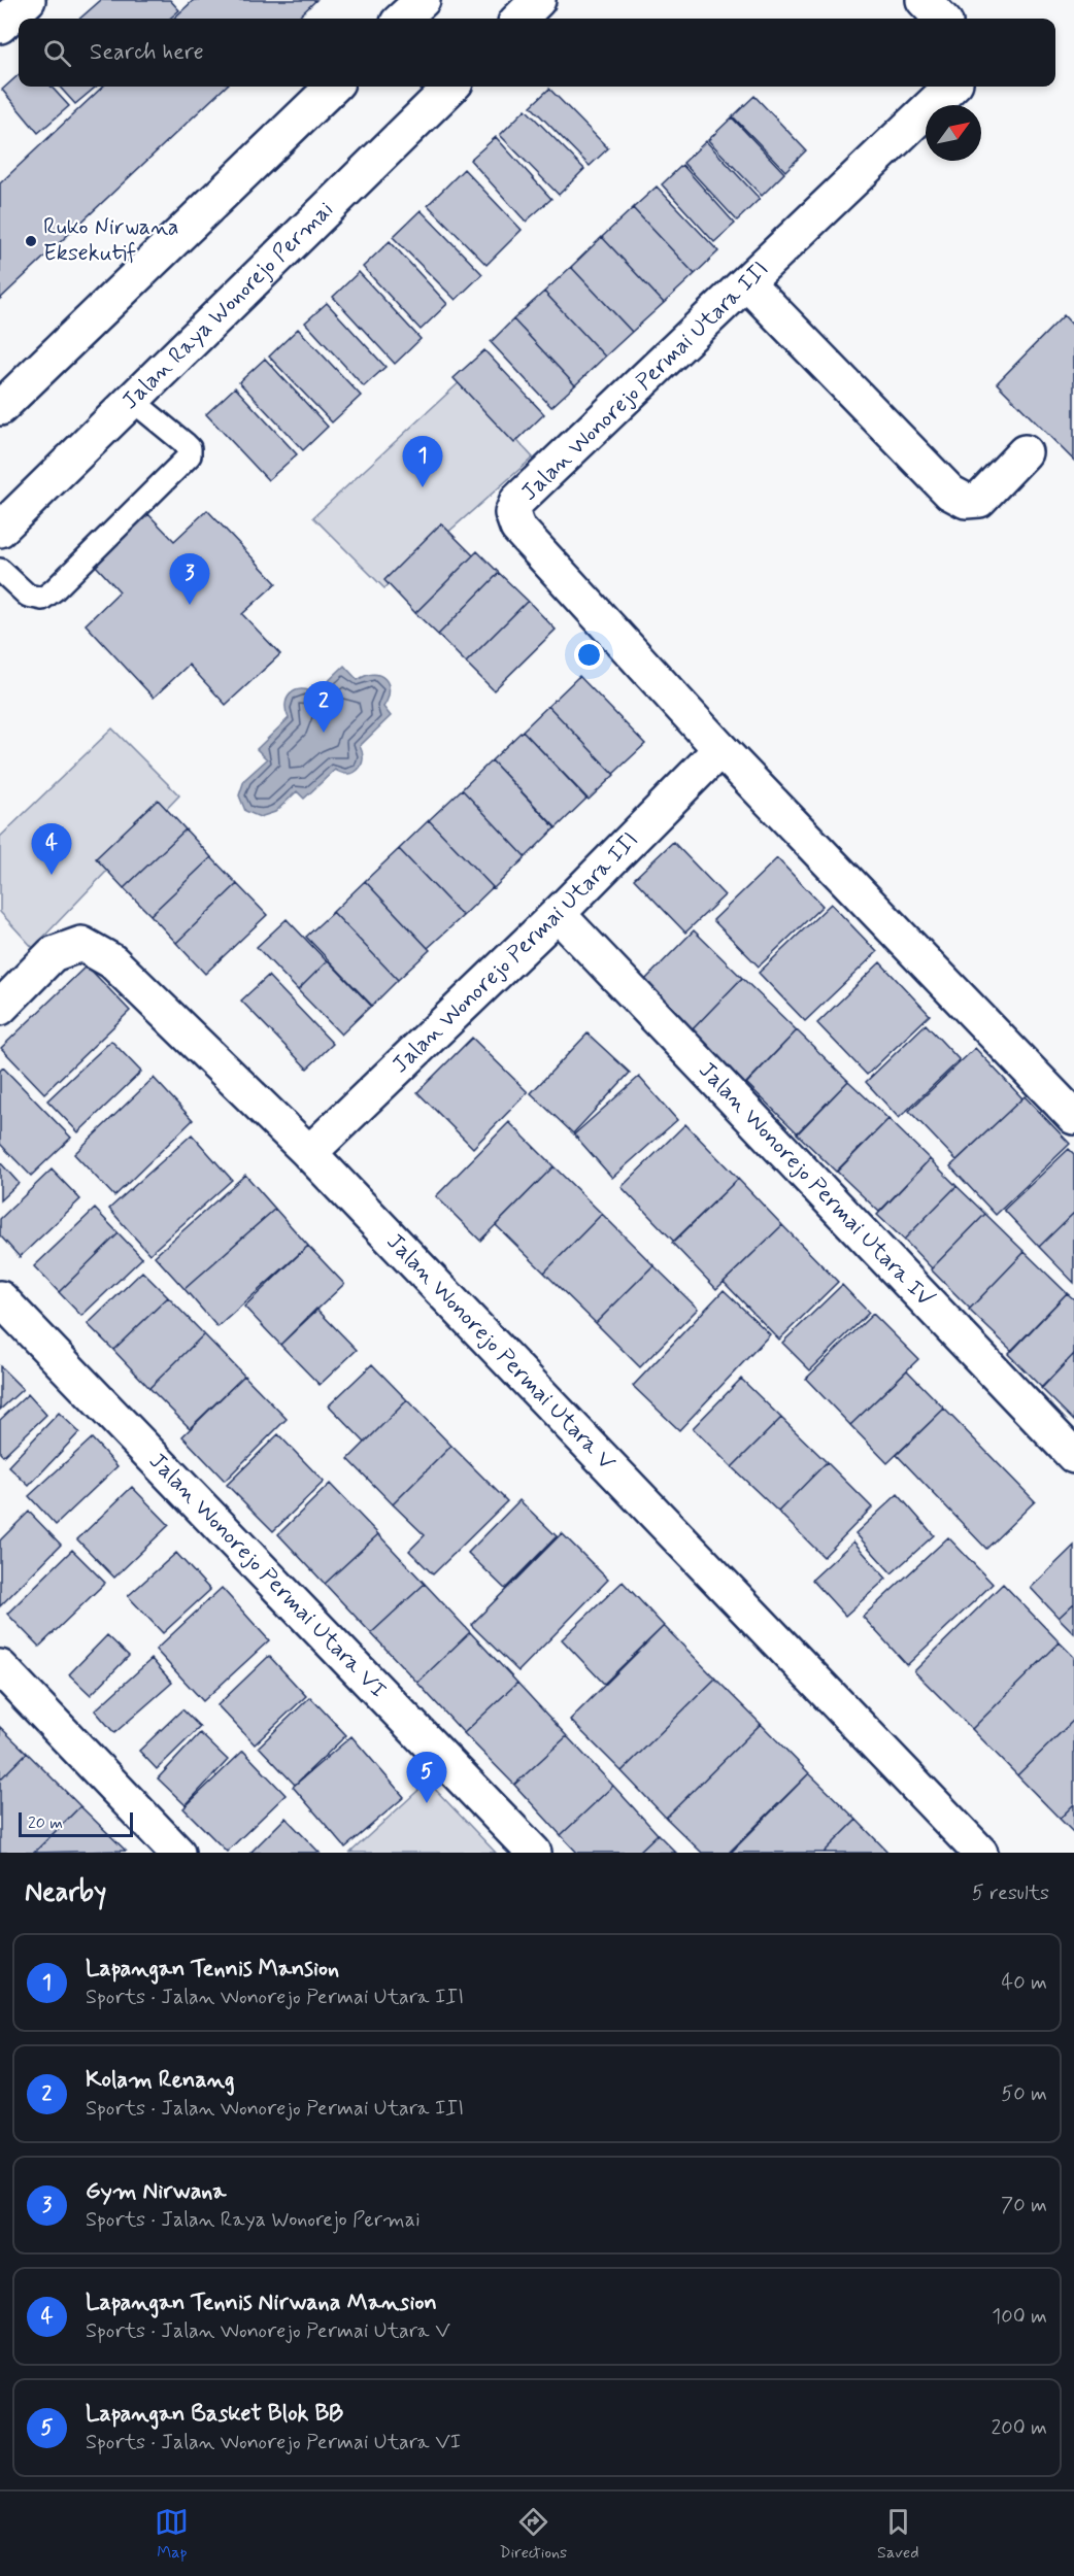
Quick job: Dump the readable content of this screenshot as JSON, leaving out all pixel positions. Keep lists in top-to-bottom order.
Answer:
{
  "streets": {
    "street": [
      "Jalan Raya Wonorejo Permai",
      "Jalan Wonorejo Permai Utara III",
      "Jalan Wonorejo Permai Utara IV",
      "Jalan Wonorejo Permai Utara V",
      "Jalan Wonorejo Permai Utara VI"
    ]
  },
  "crossings": [
    ["Jalan Wonorejo Permai Utara III", "Jalan Wonorejo Permai Utara IV"],
    ["Jalan Wonorejo Permai Utara III", "Jalan Wonorejo Permai Utara V"]
  ],
  "places": ["Ruko Nirwana Eksekutif"],
  "scale_bar": "20 m",
  "north": "top right",
  "page": {
    "search": "Search here",
    "pins": [
      "1",
      "3",
      "2",
      "4",
      "5"
    ],
    "scale": "20 m",
    "heading": ["Nearby", "5 results"],
    "list": [
      {
        "mark": "1",
        "name": "Lapangan Tennis Mansion",
        "note": "Sports · Jalan Wonorejo Permai Utara III",
        "value": "40 m"
      },
      {
        "mark": "2",
        "name": "Kolam Renang",
        "note": "Sports · Jalan Wonorejo Permai Utara III",
        "value": "50 m"
      },
      {
        "mark": "3",
        "name": "Gym Nirwana",
        "note": "Sports · Jalan Raya Wonorejo Permai",
        "value": "70 m"
      },
      {
        "mark": "4",
        "name": "Lapangan Tennis Nirwana Mansion",
        "note": "Sports · Jalan Wonorejo Permai Utara V",
        "value": "100 m"
      },
      {
        "mark": "5",
        "name": "Lapangan Basket Blok BB",
        "note": "Sports · Jalan Wonorejo Permai Utara VI",
        "value": "200 m"
      }
    ],
    "nav": ["Map", "Directions", "Saved"]
  }
}
